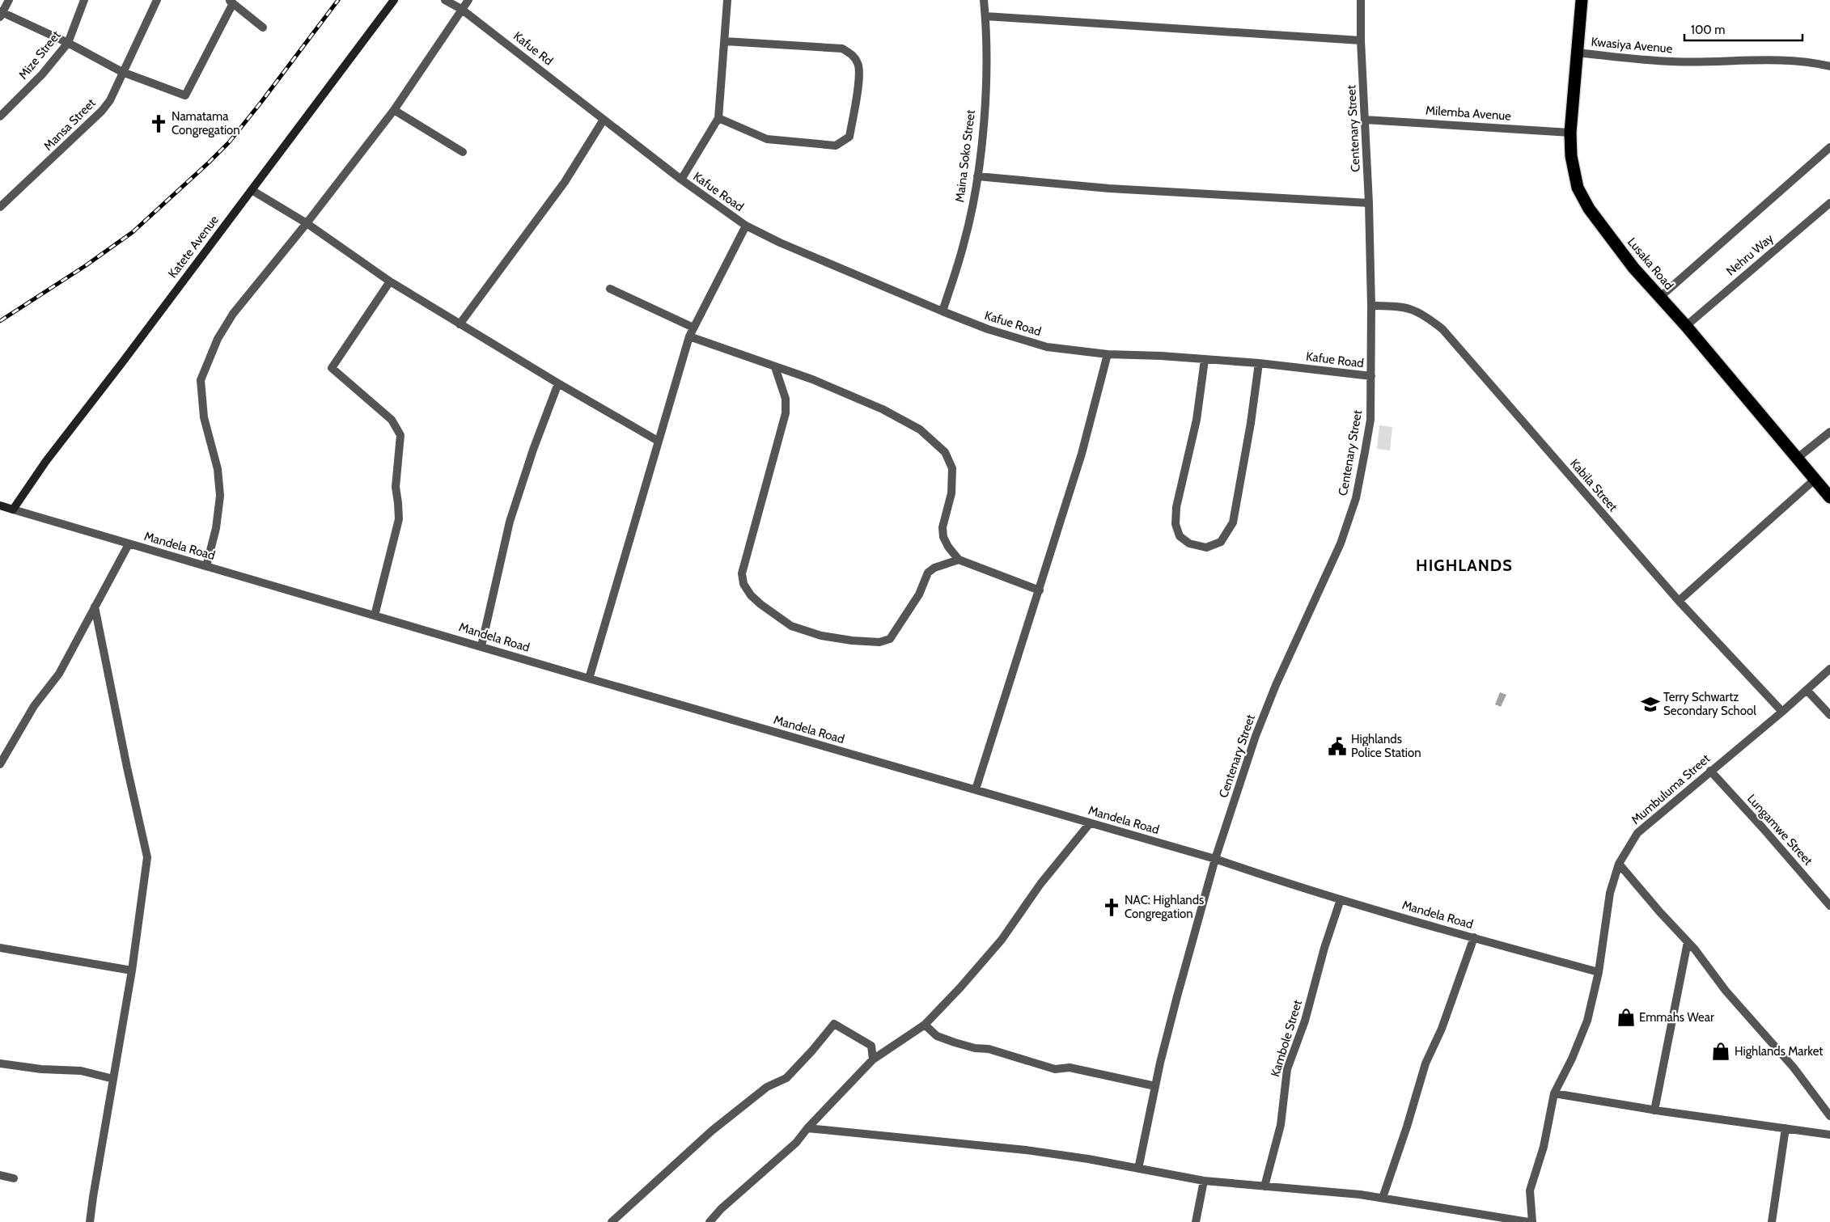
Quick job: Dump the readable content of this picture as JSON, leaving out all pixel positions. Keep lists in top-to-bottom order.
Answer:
{
  "streets": {
    "highway": ["Lusaka Road"],
    "street": [
      "Kwasiya Avenue",
      "Kafue Rd",
      "Mize Street",
      "Milemba Avenue",
      "Mansa Street",
      "Centenary Street",
      "Maina Soko Street",
      "Kafue Road",
      "Katete Avenue",
      "Nehru Way",
      "Kabila Street",
      "Mandela Road",
      "Mumbuluma Street",
      "Lungamwe Street",
      "Kambole Street"
    ]
  },
  "crossings": [
    ["Kwasiya Avenue", "Lusaka Road"],
    ["Kafue Rd", "Kafue Road"],
    ["Milemba Avenue", "Centenary Street"],
    ["Milemba Avenue", "Lusaka Road"],
    ["Centenary Street", "Kafue Road"],
    ["Centenary Street", "Kabila Street"],
    ["Centenary Street", "Mandela Road"],
    ["Maina Soko Street", "Kafue Road"],
    ["Katete Avenue", "Mandela Road"],
    ["Nehru Way", "Lusaka Road"],
    ["Kabila Street", "Mumbuluma Street"],
    ["Mandela Road", "Mumbuluma Street"],
    ["Mandela Road", "Kambole Street"],
    ["Mumbuluma Street", "Lungamwe Street"]
  ],
  "districts": ["HIGHLANDS"],
  "places": {
    "church": ["Namatama Congregation", "NAC: Highlands Congregation"],
    "school or university": ["Terry Schwartz Secondary School"],
    "public building": ["Highlands Police Station"],
    "shop": ["Emmahs Wear", "Highlands Market"]
  },
  "scale_bar": "100 m"
}
